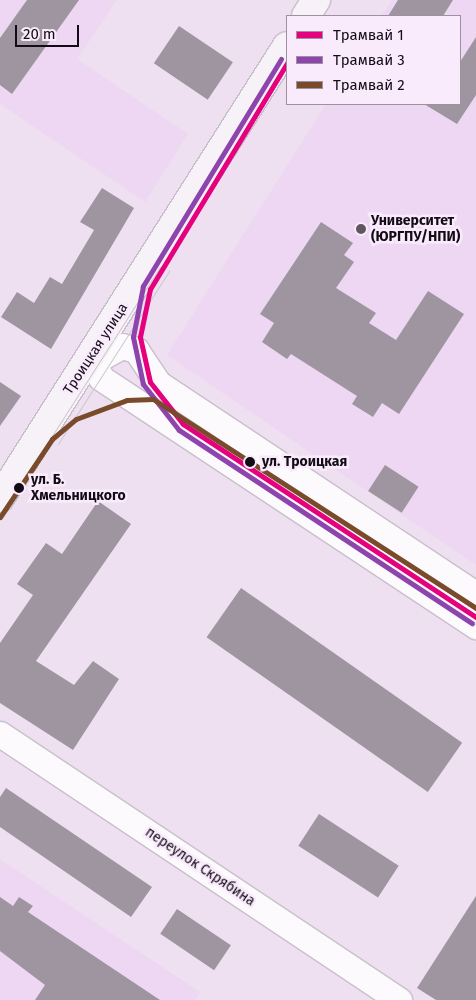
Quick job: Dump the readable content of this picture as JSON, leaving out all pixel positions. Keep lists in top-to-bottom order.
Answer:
{
  "streets": {
    "street": ["Троицкая улица", "переулок Скрябина"]
  },
  "places": ["Университет (ЮРГПУ/НПИ)", "ул. Троицкая", "ул. Б. Хмельницкого"],
  "lines": ["tram line 3", "tram line 1", "tram line 2"],
  "legend": ["Трамвай 1", "Трамвай 3", "Трамвай 2"],
  "scale_bar": "20 m"
}
